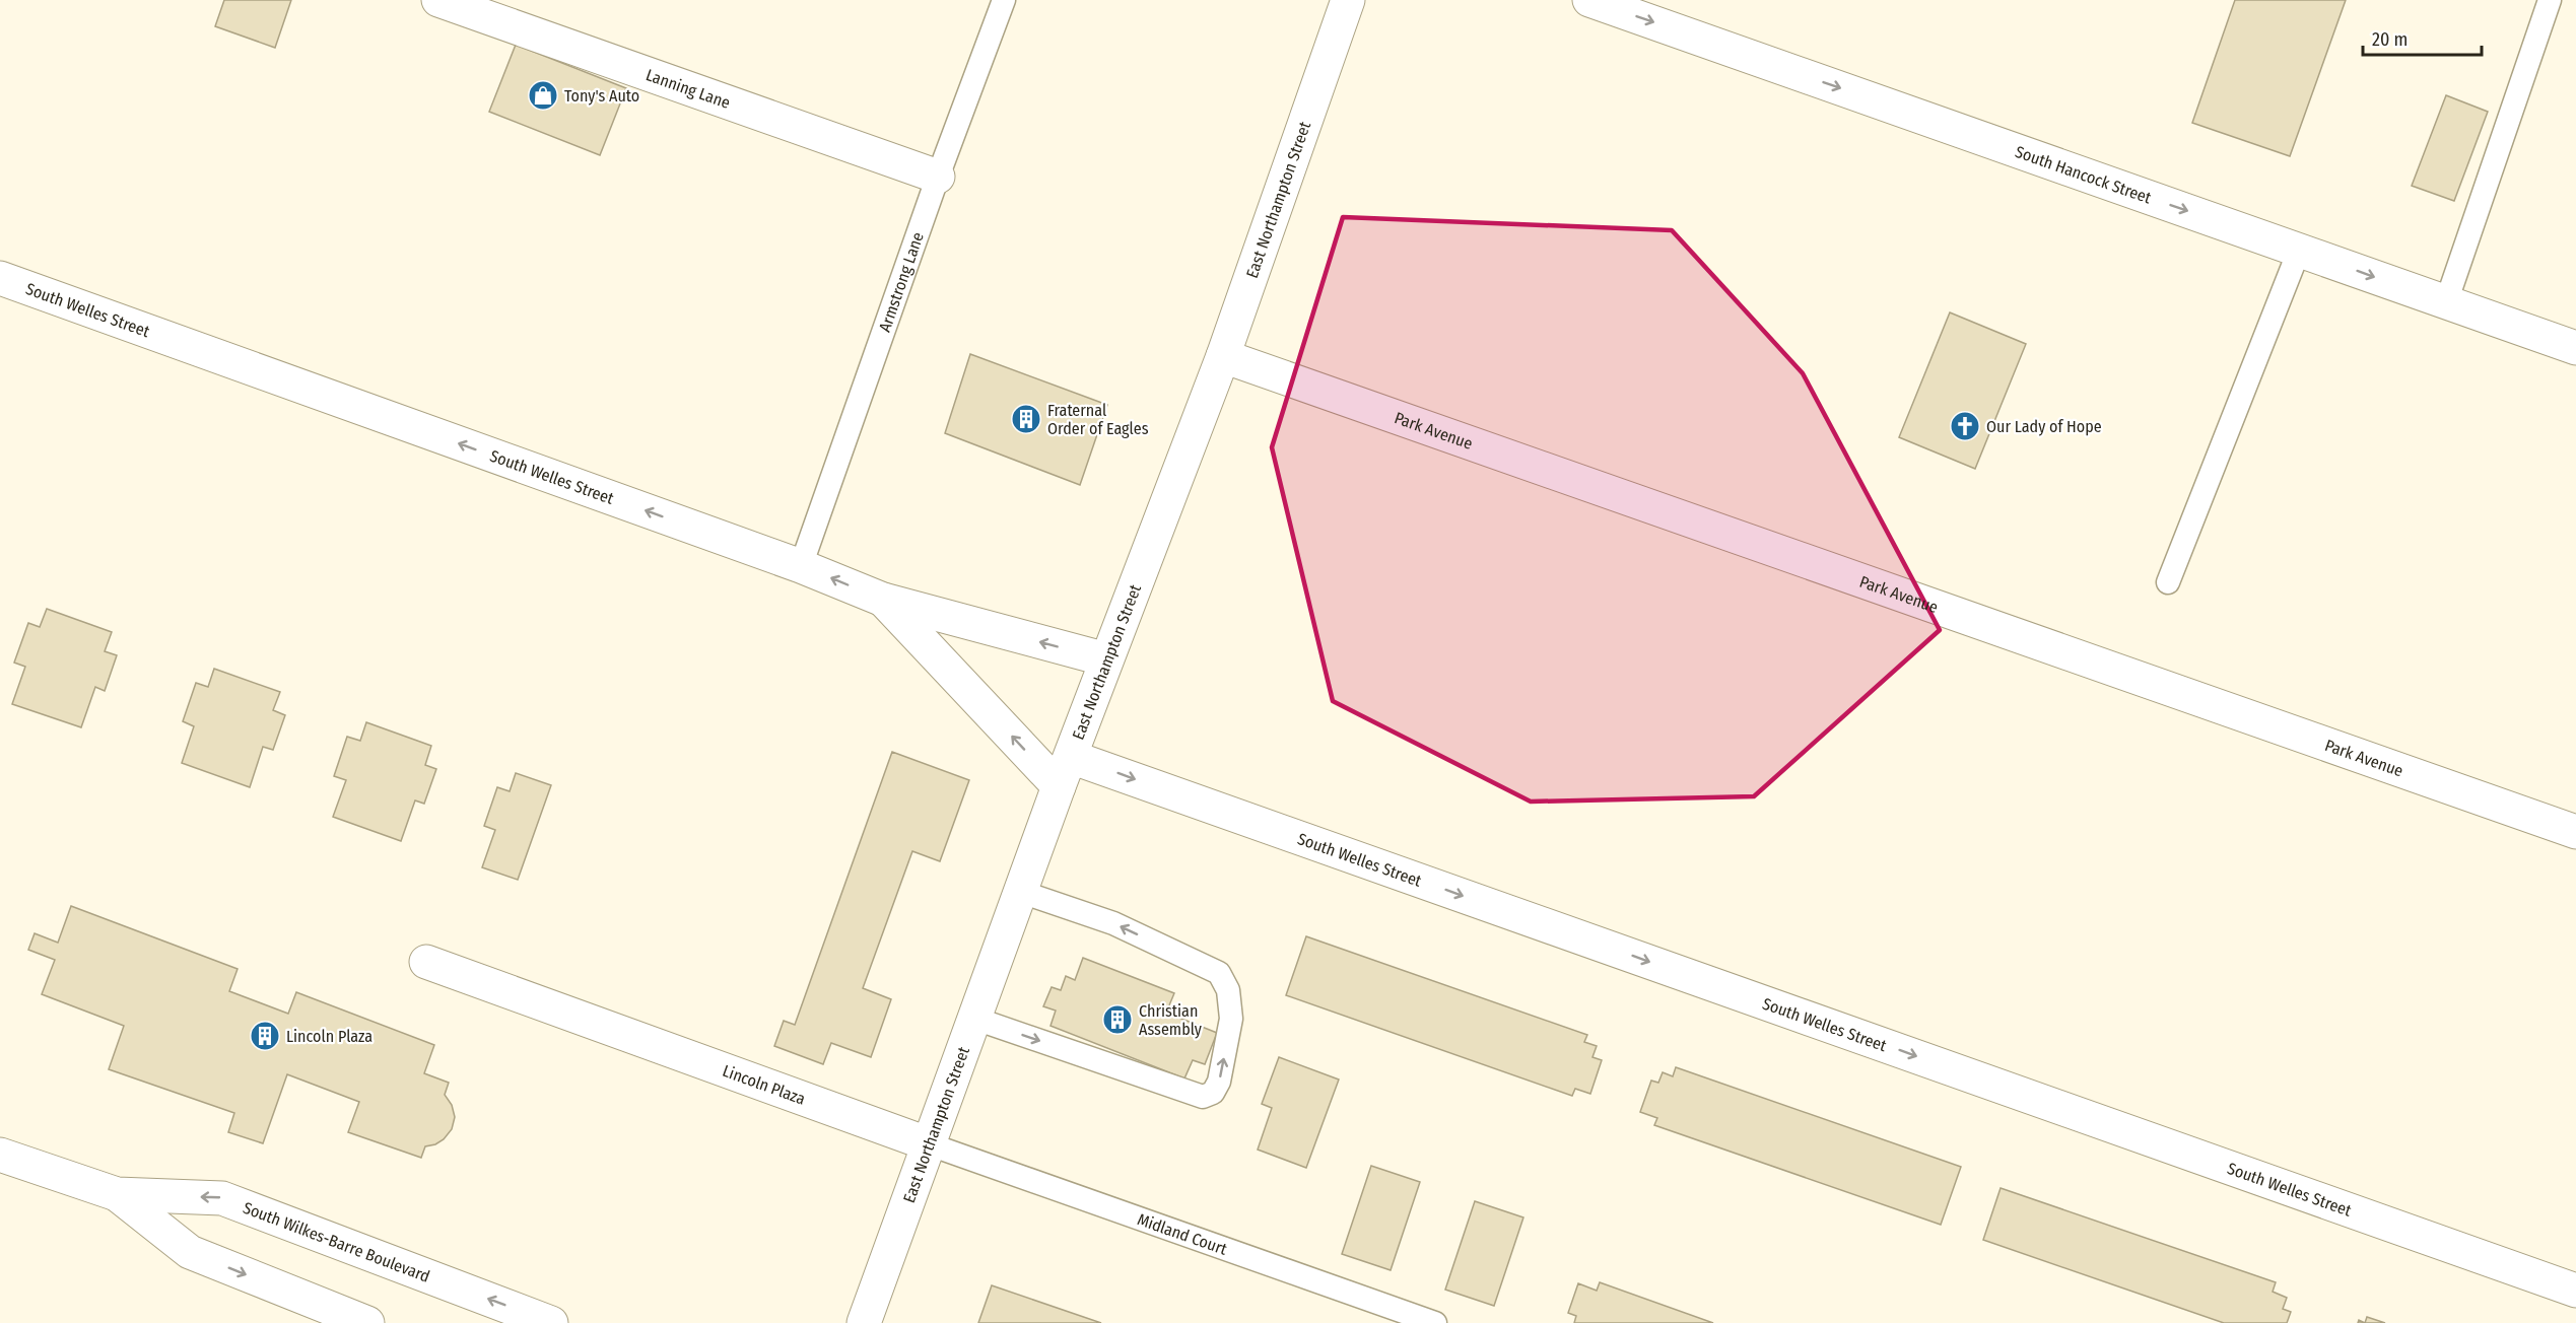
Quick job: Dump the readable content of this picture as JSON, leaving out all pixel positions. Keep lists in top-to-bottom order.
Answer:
{
  "streets": {
    "street": [
      "Lanning Lane",
      "South Hancock Street",
      "East Northampton Street",
      "South Welles Street",
      "Park Avenue",
      "Lincoln Plaza",
      "South Wilkes-Barre Boulevard"
    ],
    "lane": ["Armstrong Lane", "Midland Court"]
  },
  "crossings": [
    ["Lanning Lane", "Armstrong Lane"],
    ["East Northampton Street", "South Welles Street"],
    ["East Northampton Street", "Park Avenue"],
    ["East Northampton Street", "Lincoln Plaza"],
    ["East Northampton Street", "Midland Court"],
    ["Armstrong Lane", "South Welles Street"],
    ["Lincoln Plaza", "Midland Court"]
  ],
  "one_way": ["South Hancock Street"],
  "places": {
    "shop": ["Tony's Auto"],
    "building": ["Fraternal Order of Eagles", "Christian Assembly", "Lincoln Plaza"],
    "church": ["Our Lady of Hope"]
  },
  "scale_bar": "20 m"
}
